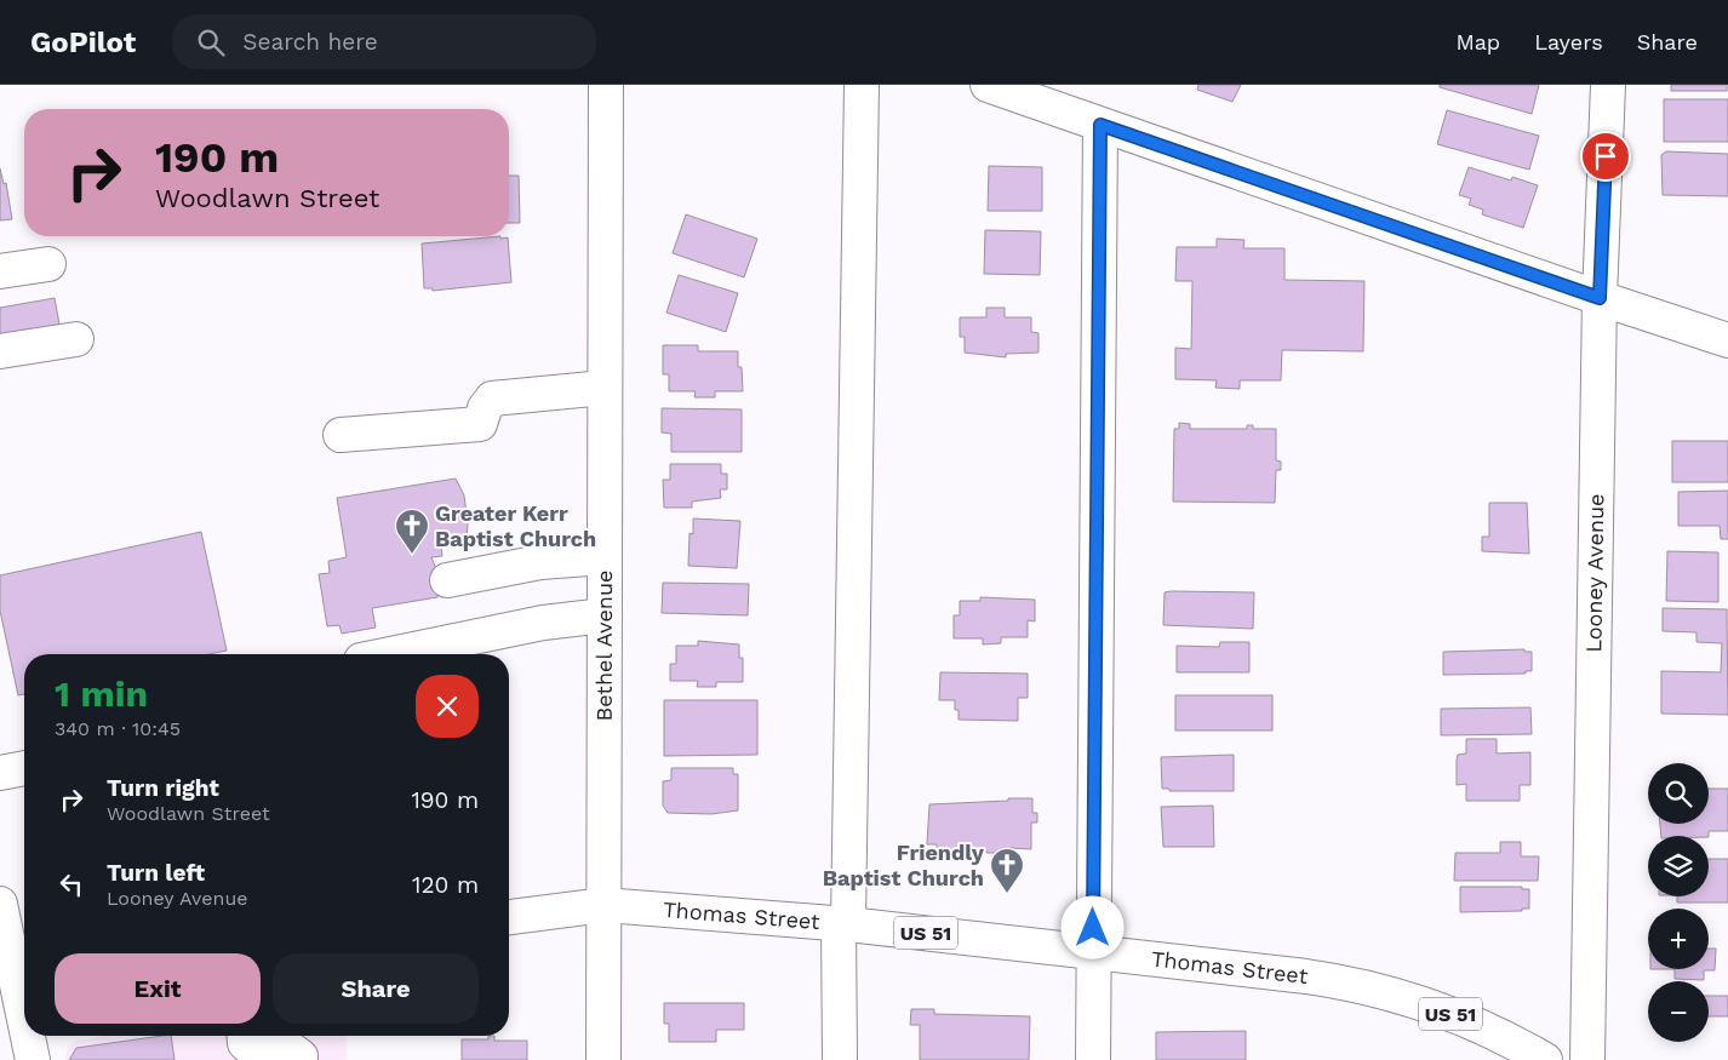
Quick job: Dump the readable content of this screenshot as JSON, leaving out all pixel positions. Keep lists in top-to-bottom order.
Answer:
{
  "streets": {
    "street": [
      "Looney Avenue",
      "Bethel Avenue",
      "Thomas Street",
      "US 51"
    ]
  },
  "crossings": [
    ["Bethel Avenue", "Thomas Street"]
  ],
  "places": {
    "church": ["Greater Kerr Baptist Church", "Friendly Baptist Church"]
  },
  "page": {
    "header": "GoPilot",
    "search": "Search here",
    "nav": ["Map", "Layers", "Share"],
    "turn": ["190 m", "Woodlawn Street"],
    "heading": ["1 min", "340 m · 10:45"],
    "list": [
      {
        "name": "Turn right",
        "note": "Woodlawn Street",
        "value": "190 m"
      },
      {
        "name": "Turn left",
        "note": "Looney Avenue",
        "value": "120 m"
      }
    ],
    "map_buttons": ["+", "−"],
    "buttons": ["Exit", "Share"]
  }
}
